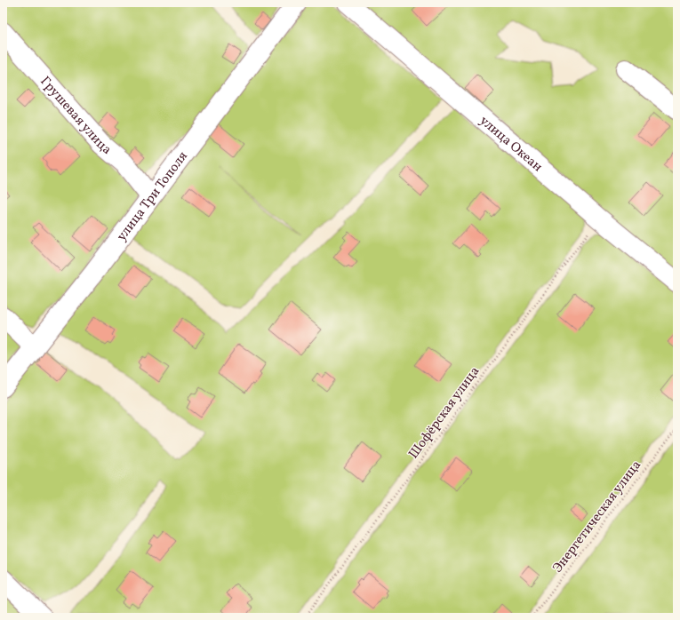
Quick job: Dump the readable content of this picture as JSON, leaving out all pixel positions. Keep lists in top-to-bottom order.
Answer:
{
  "streets": {
    "street": ["Грушевая улица", "улица Океан", "улица Три Тополя"],
    "path": ["Шофёрская улица", "Энергетическая улица"]
  },
  "crossings": [
    ["Грушевая улица", "улица Три Тополя"],
    ["улица Океан", "Шофёрская улица"]
  ]
}
